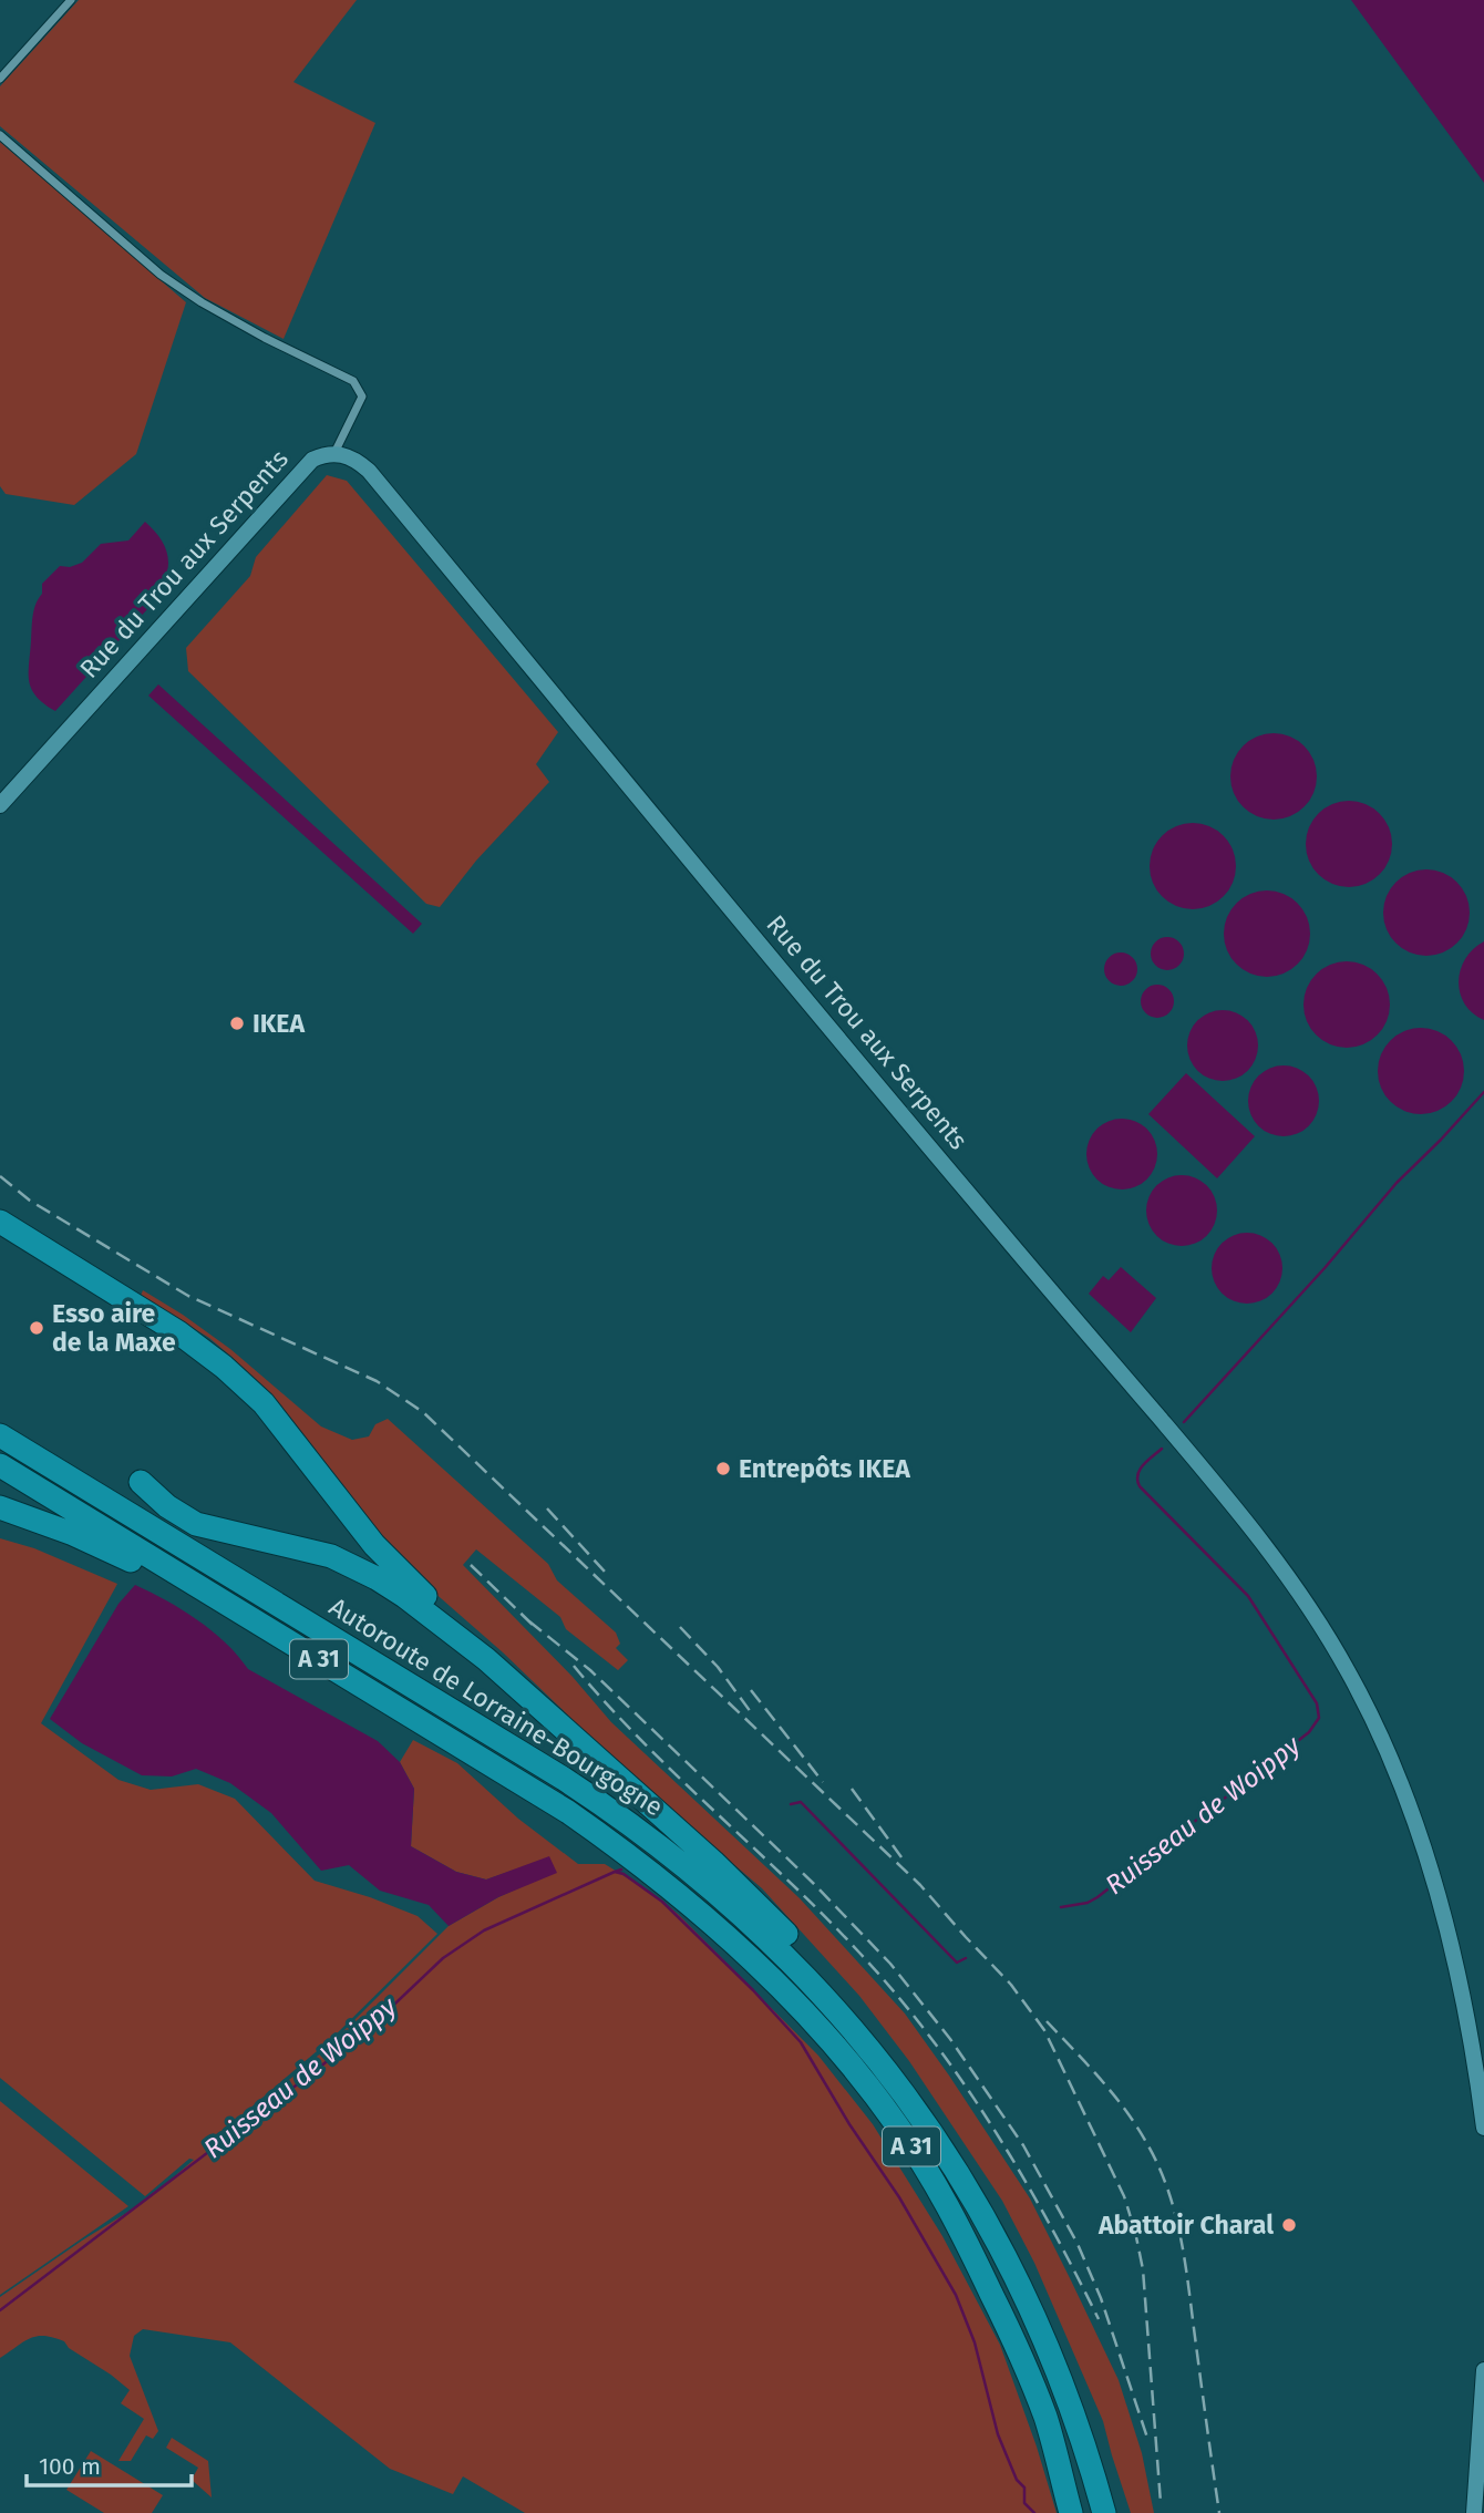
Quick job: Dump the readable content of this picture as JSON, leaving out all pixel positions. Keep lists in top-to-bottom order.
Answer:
{
  "streets": {
    "highway": ["A 31", "Autoroute de Lorraine-Bourgogne"],
    "street": ["Rue du Trou aux Serpents"]
  },
  "water": ["Ruisseau de Woippy"],
  "places": [
    "IKEA",
    "Esso aire de la Maxe",
    "Entrepôts IKEA",
    "Abattoir Charal"
  ],
  "scale_bar": "100 m"
}
